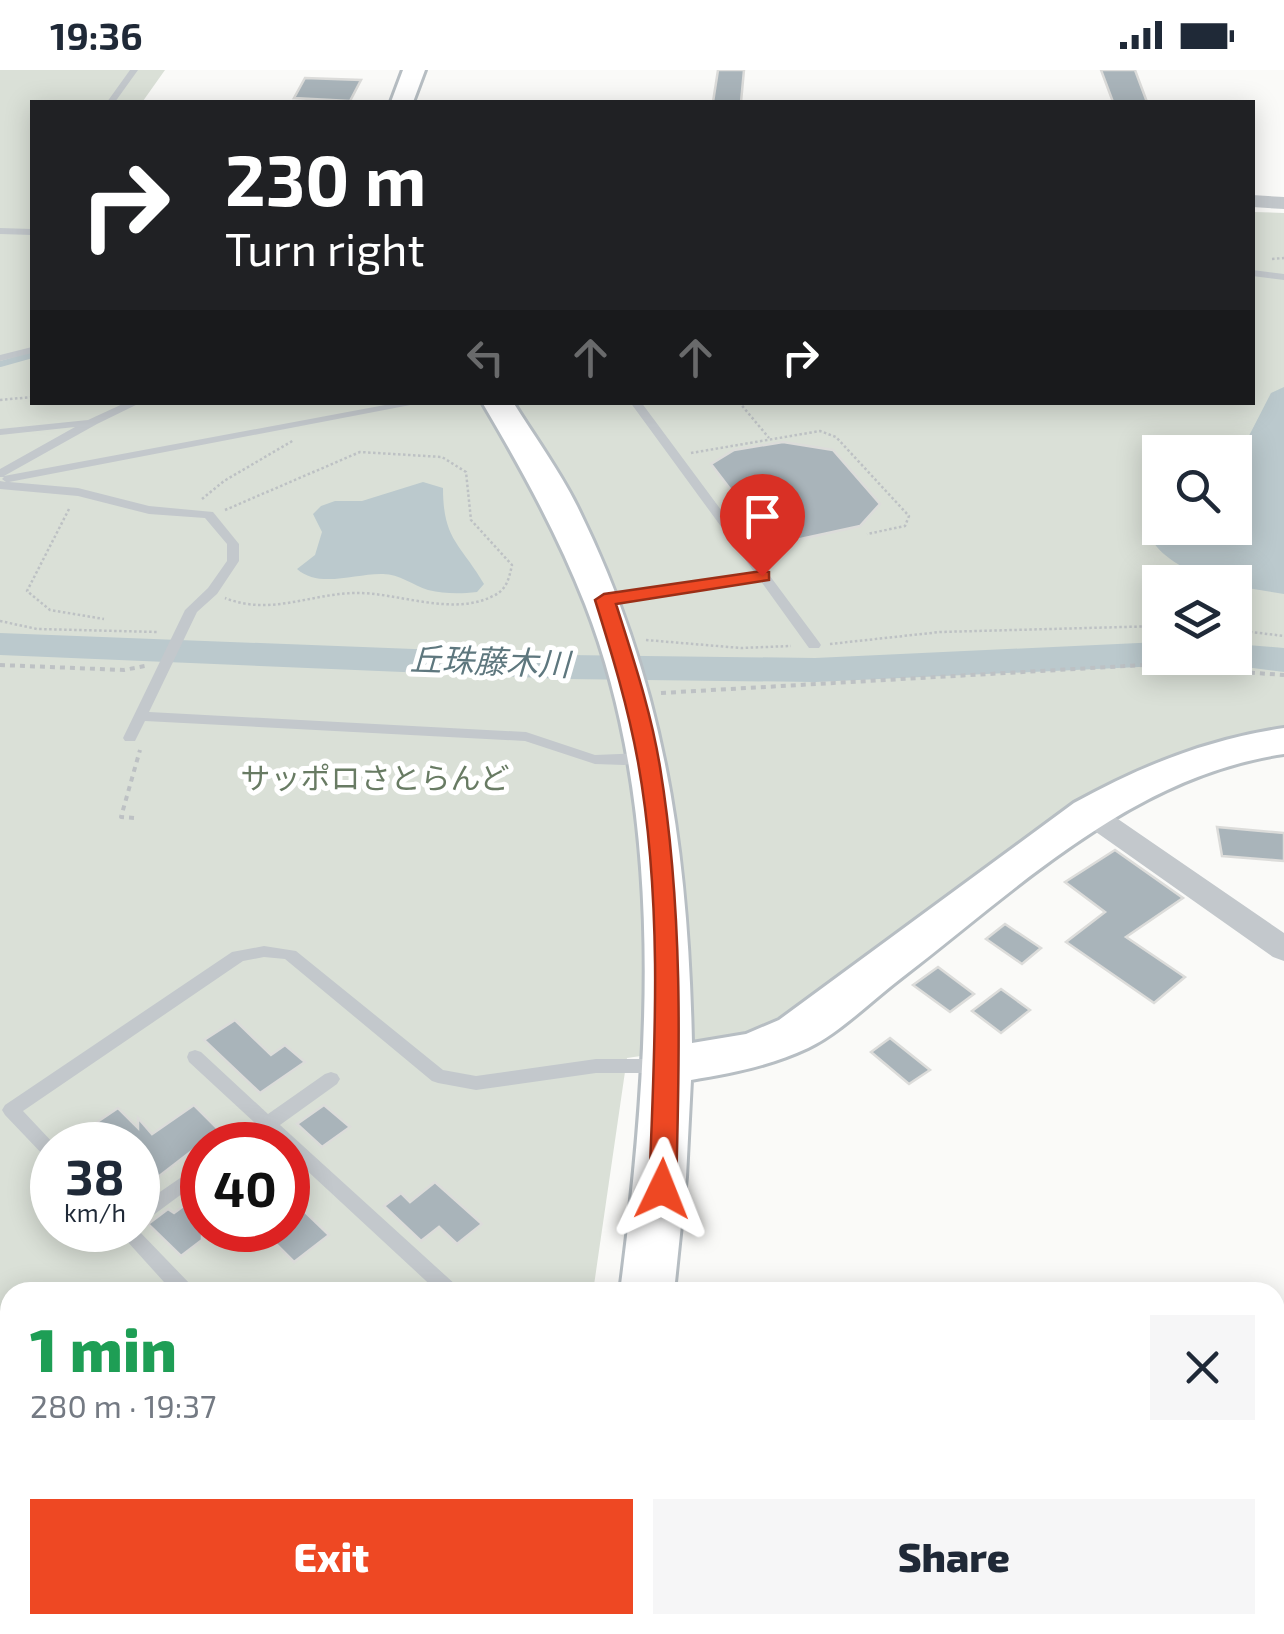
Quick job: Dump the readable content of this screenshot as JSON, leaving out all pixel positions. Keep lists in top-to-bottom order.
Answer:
{
  "water": ["丘珠藤木川"],
  "parks": ["サッポロさとらんど"],
  "page": {
    "status": "19:36",
    "turn": ["230 m", "Turn right"],
    "speed": "38 km/h",
    "limit": "40",
    "heading": ["1 min", "280 m · 19:37"],
    "buttons": ["Exit", "Share"]
  }
}
